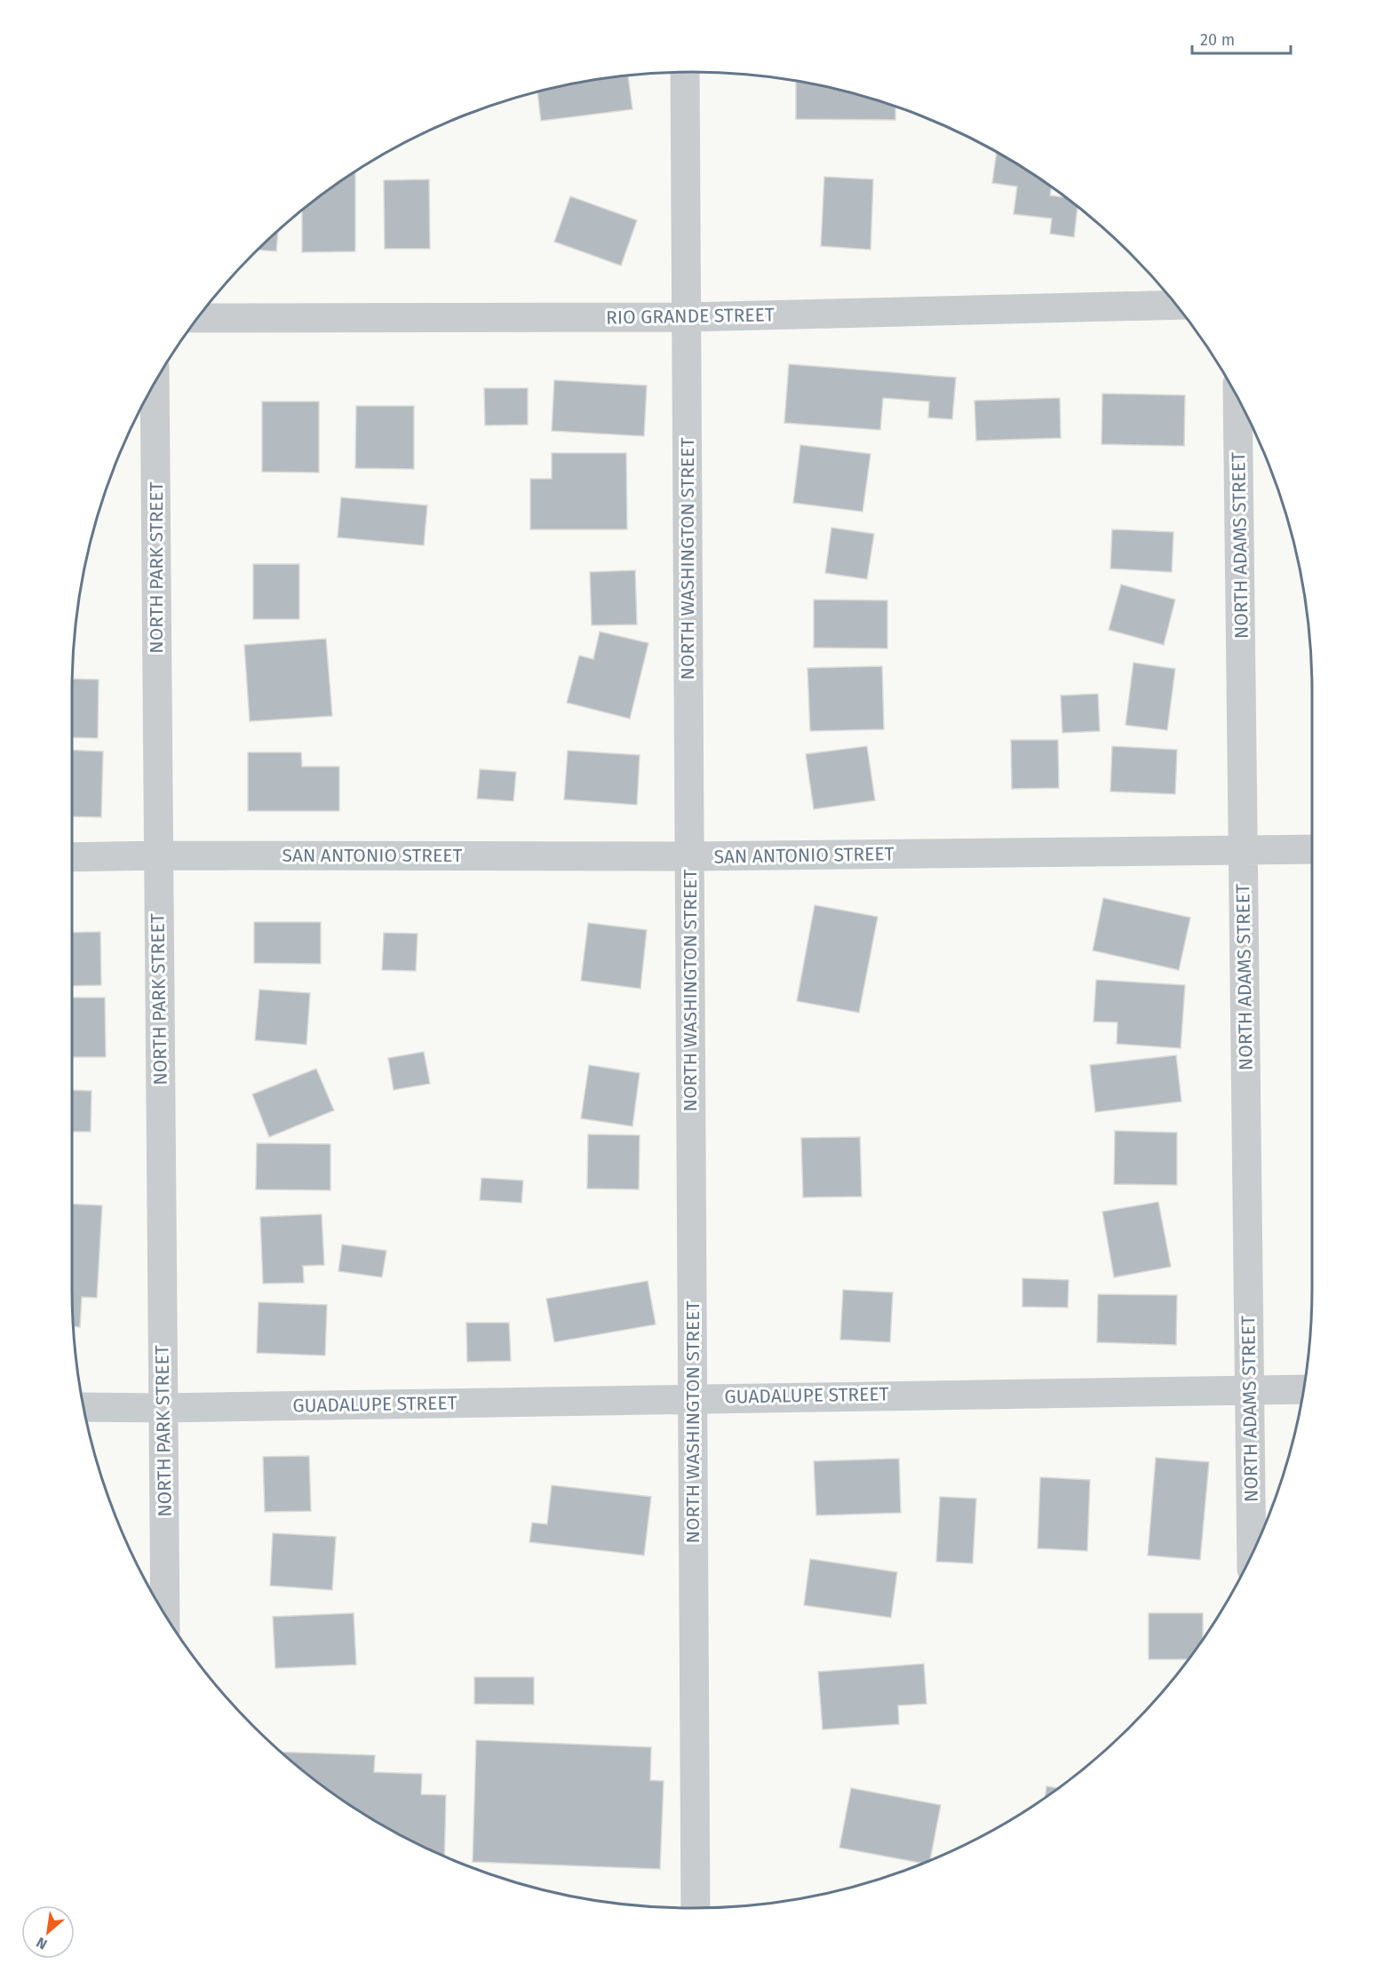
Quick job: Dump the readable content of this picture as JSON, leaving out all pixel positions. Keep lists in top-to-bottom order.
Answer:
{
  "streets": {
    "street": [
      "RIO GRANDE STREET",
      "NORTH ADAMS STREET",
      "NORTH WASHINGTON STREET",
      "NORTH PARK STREET",
      "SAN ANTONIO STREET",
      "GUADALUPE STREET"
    ]
  },
  "crossings": [
    ["RIO GRANDE STREET", "NORTH WASHINGTON STREET"],
    ["NORTH ADAMS STREET", "SAN ANTONIO STREET"],
    ["NORTH ADAMS STREET", "GUADALUPE STREET"],
    ["NORTH WASHINGTON STREET", "SAN ANTONIO STREET"],
    ["NORTH WASHINGTON STREET", "GUADALUPE STREET"],
    ["NORTH PARK STREET", "SAN ANTONIO STREET"],
    ["NORTH PARK STREET", "GUADALUPE STREET"]
  ],
  "scale_bar": "20 m",
  "north": "bottom left"
}
